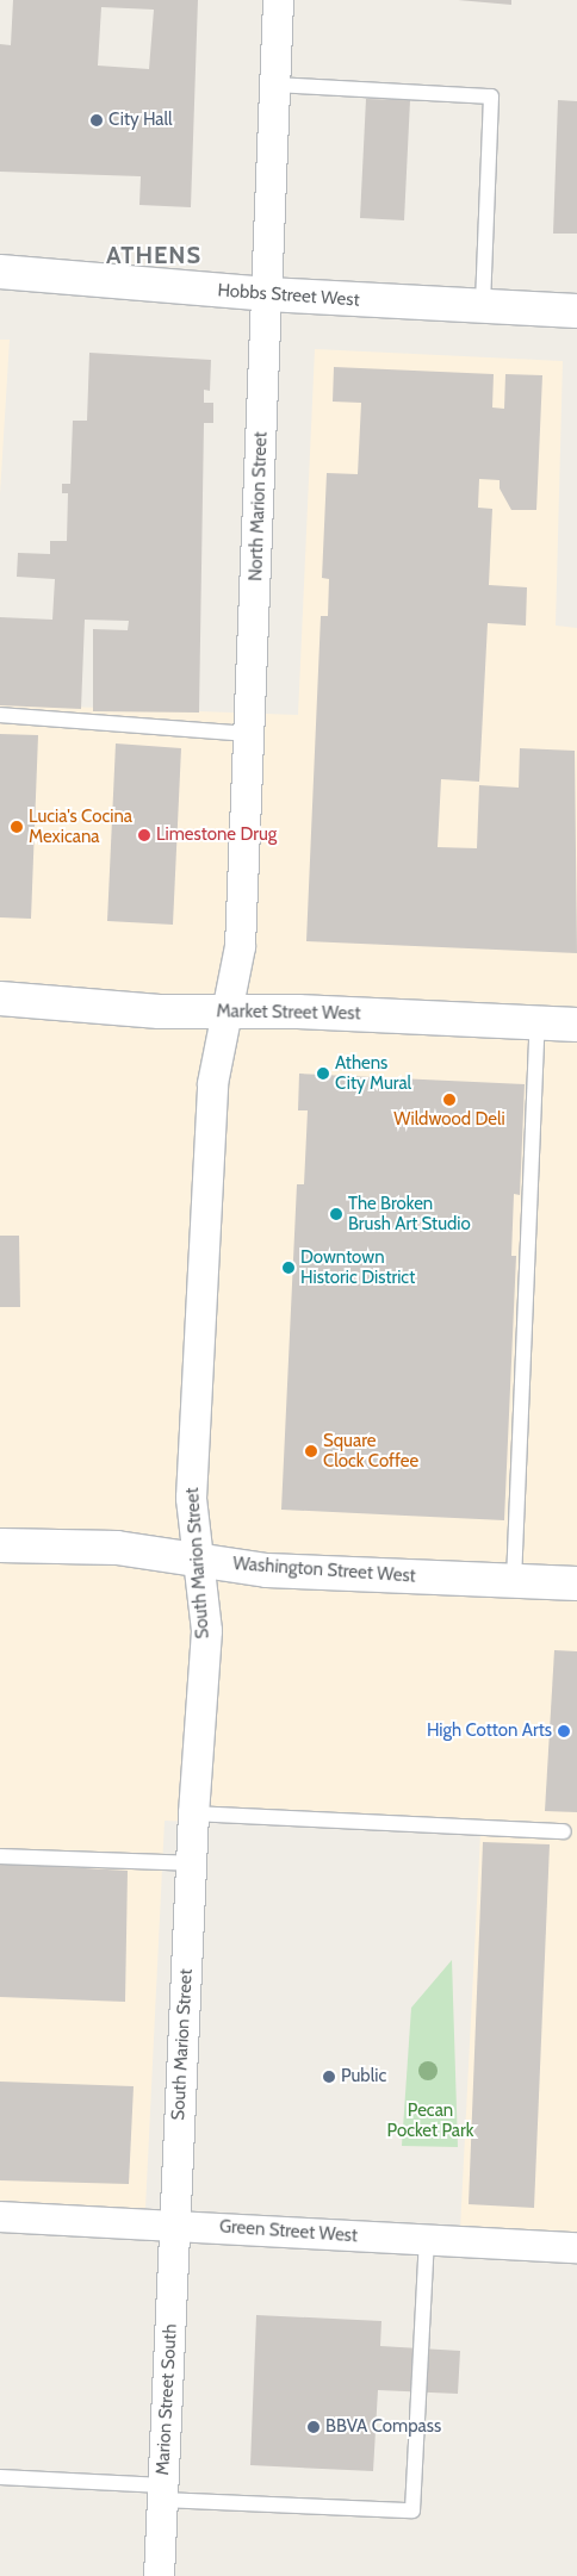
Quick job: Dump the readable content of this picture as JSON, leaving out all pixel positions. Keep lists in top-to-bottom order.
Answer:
{
  "streets": {
    "street": [
      "Hobbs Street West",
      "North Marion Street",
      "Market Street West",
      "South Marion Street",
      "Washington Street West",
      "Green Street West",
      "Marion Street South"
    ]
  },
  "crossings": [
    ["Hobbs Street West", "North Marion Street"],
    ["North Marion Street", "Market Street West"],
    ["North Marion Street", "South Marion Street"],
    ["Market Street West", "South Marion Street"],
    ["South Marion Street", "Washington Street West"],
    ["South Marion Street", "Green Street West"],
    ["South Marion Street", "Marion Street South"],
    ["Green Street West", "Marion Street South"]
  ],
  "districts": ["ATHENS"],
  "parks": ["Pecan Pocket Park"],
  "places": [
    "City Hall",
    "Lucia's Cocina Mexicana",
    "Limestone Drug",
    "Athens City Mural",
    "Wildwood Deli",
    "The Broken Brush Art Studio",
    "Downtown Historic District",
    "Square Clock Coffee",
    "High Cotton Arts",
    "Public",
    "BBVA Compass"
  ]
}
